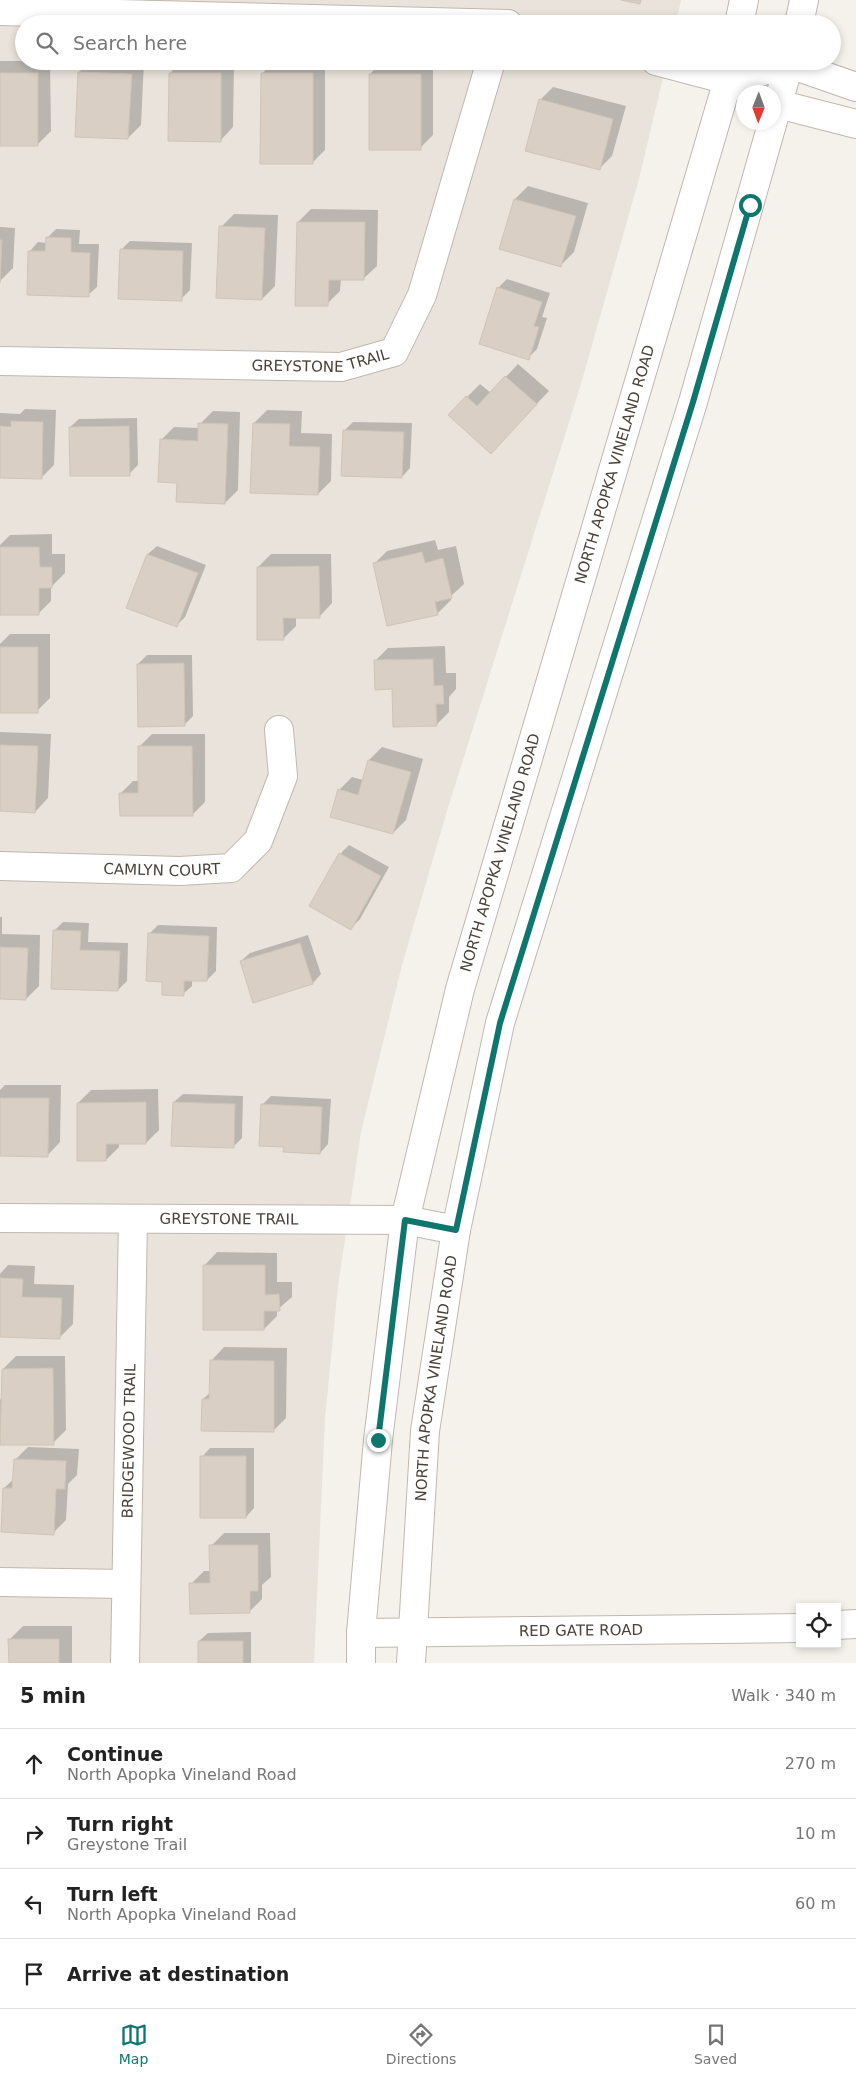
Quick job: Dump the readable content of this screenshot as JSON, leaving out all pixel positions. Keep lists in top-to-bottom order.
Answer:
{
  "streets": {
    "street": [
      "GREYSTONE TRAIL",
      "NORTH APOPKA VINELAND ROAD",
      "CAMLYN COURT",
      "BRIDGEWOOD TRAIL",
      "RED GATE ROAD"
    ]
  },
  "crossings": [
    ["GREYSTONE TRAIL", "NORTH APOPKA VINELAND ROAD"],
    ["GREYSTONE TRAIL", "BRIDGEWOOD TRAIL"],
    ["NORTH APOPKA VINELAND ROAD", "RED GATE ROAD"]
  ],
  "north": "bottom",
  "page": {
    "search": "Search here",
    "heading": ["5 min", "Walk · 340 m"],
    "list": [
      ["Continue", "North Apopka Vineland Road", "270 m"],
      ["Turn right", "Greystone Trail", "10 m"],
      ["Turn left", "North Apopka Vineland Road", "60 m"],
      "Arrive at destination"
    ],
    "nav": ["Map", "Directions", "Saved"]
  }
}
